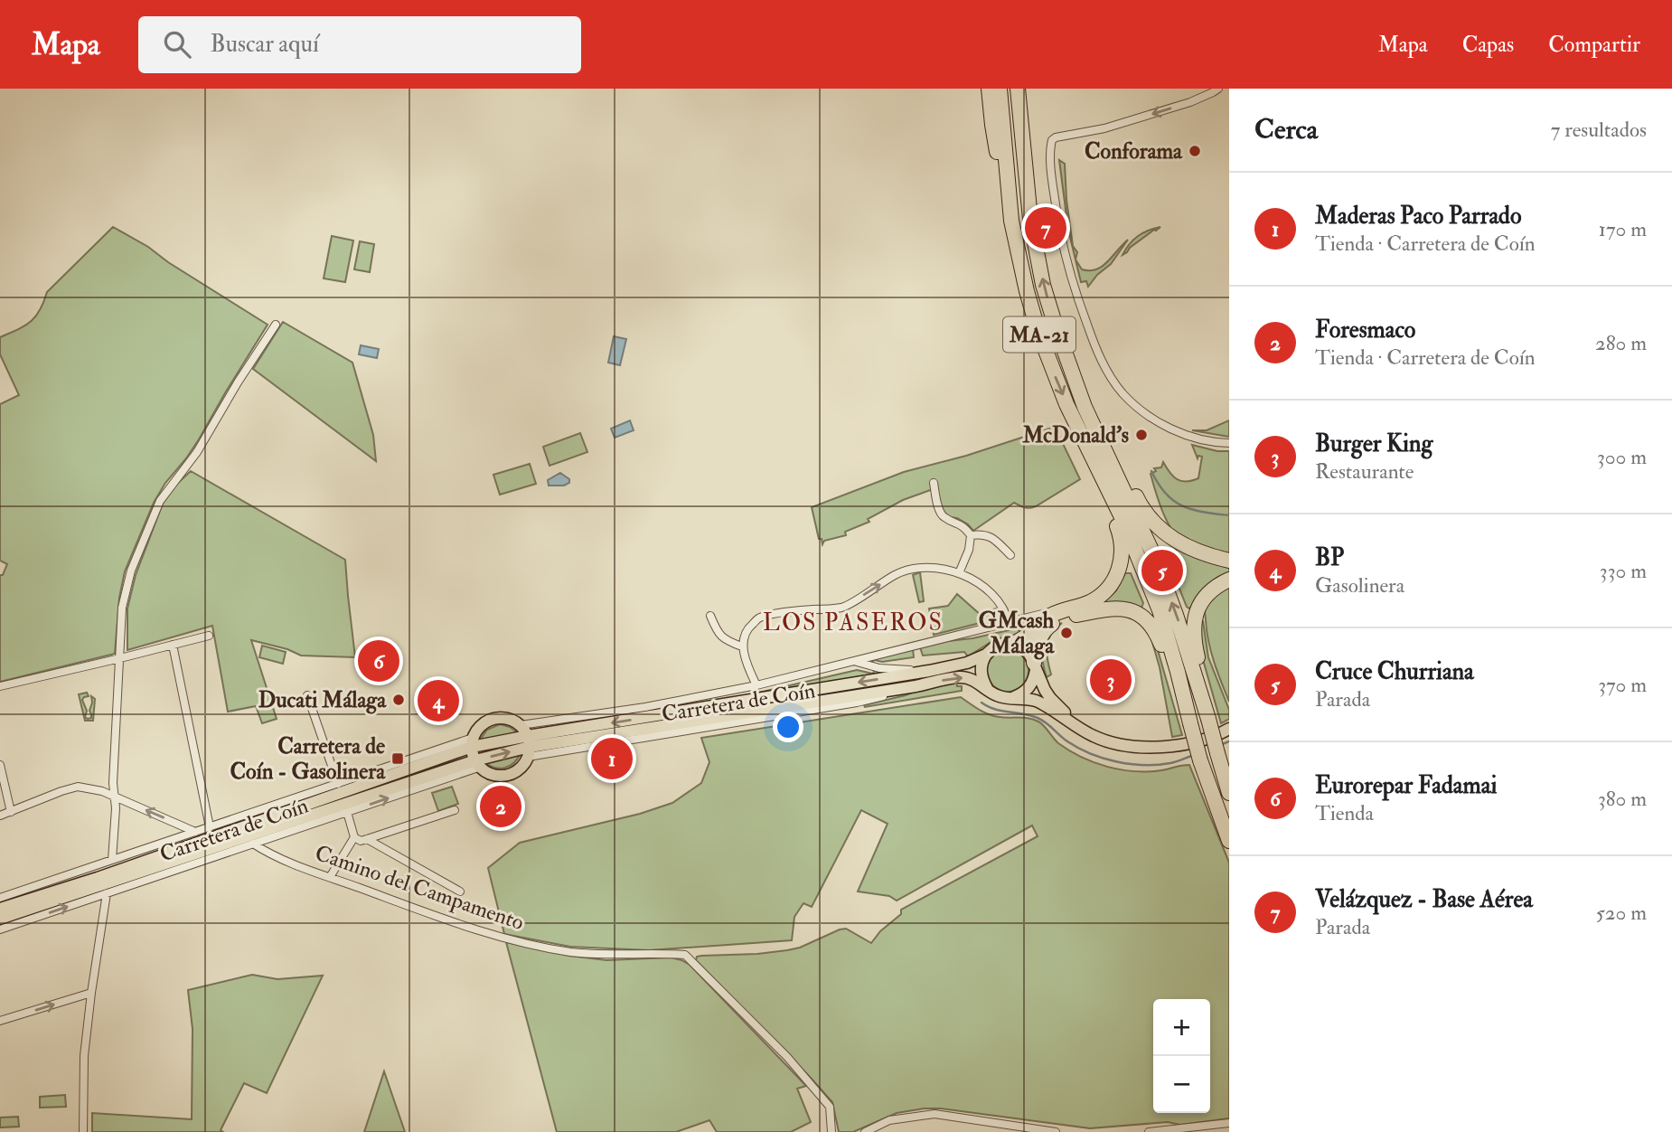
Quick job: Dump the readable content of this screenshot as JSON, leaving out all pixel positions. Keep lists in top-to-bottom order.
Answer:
{
  "streets": {
    "highway": ["MA-21"],
    "main road": ["Carretera de Coín"],
    "street": ["Camino del Campamento"]
  },
  "crossings": [
    ["Carretera de Coín", "Camino del Campamento"]
  ],
  "districts": ["LOS PASEROS"],
  "places": {
    "other": [
      "Conforama",
      "McDonald's",
      "GMcash Málaga",
      "Ducati Málaga"
    ],
    "transit": ["Carretera de Coín - Gasolinera"]
  },
  "page": {
    "header": "Mapa",
    "search": "Buscar aquí",
    "nav": ["Mapa", "Capas", "Compartir"],
    "heading": ["Cerca", "7 resultados"],
    "list": [
      {
        "mark": "1",
        "name": "Maderas Paco Parrado",
        "note": "Tienda · Carretera de Coín",
        "value": "170 m"
      },
      {
        "mark": "2",
        "name": "Foresmaco",
        "note": "Tienda · Carretera de Coín",
        "value": "280 m"
      },
      {
        "mark": "3",
        "name": "Burger King",
        "note": "Restaurante",
        "value": "300 m"
      },
      {
        "mark": "4",
        "name": "BP",
        "note": "Gasolinera",
        "value": "330 m"
      },
      {
        "mark": "5",
        "name": "Cruce Churriana",
        "note": "Parada",
        "value": "370 m"
      },
      {
        "mark": "6",
        "name": "Eurorepar Fadamai",
        "note": "Tienda",
        "value": "380 m"
      },
      {
        "mark": "7",
        "name": "Velázquez - Base Aérea",
        "note": "Parada",
        "value": "520 m"
      }
    ],
    "pins": [
      "7",
      "5",
      "6",
      "3",
      "4",
      "1",
      "2"
    ],
    "map_buttons": ["+", "−"]
  }
}
